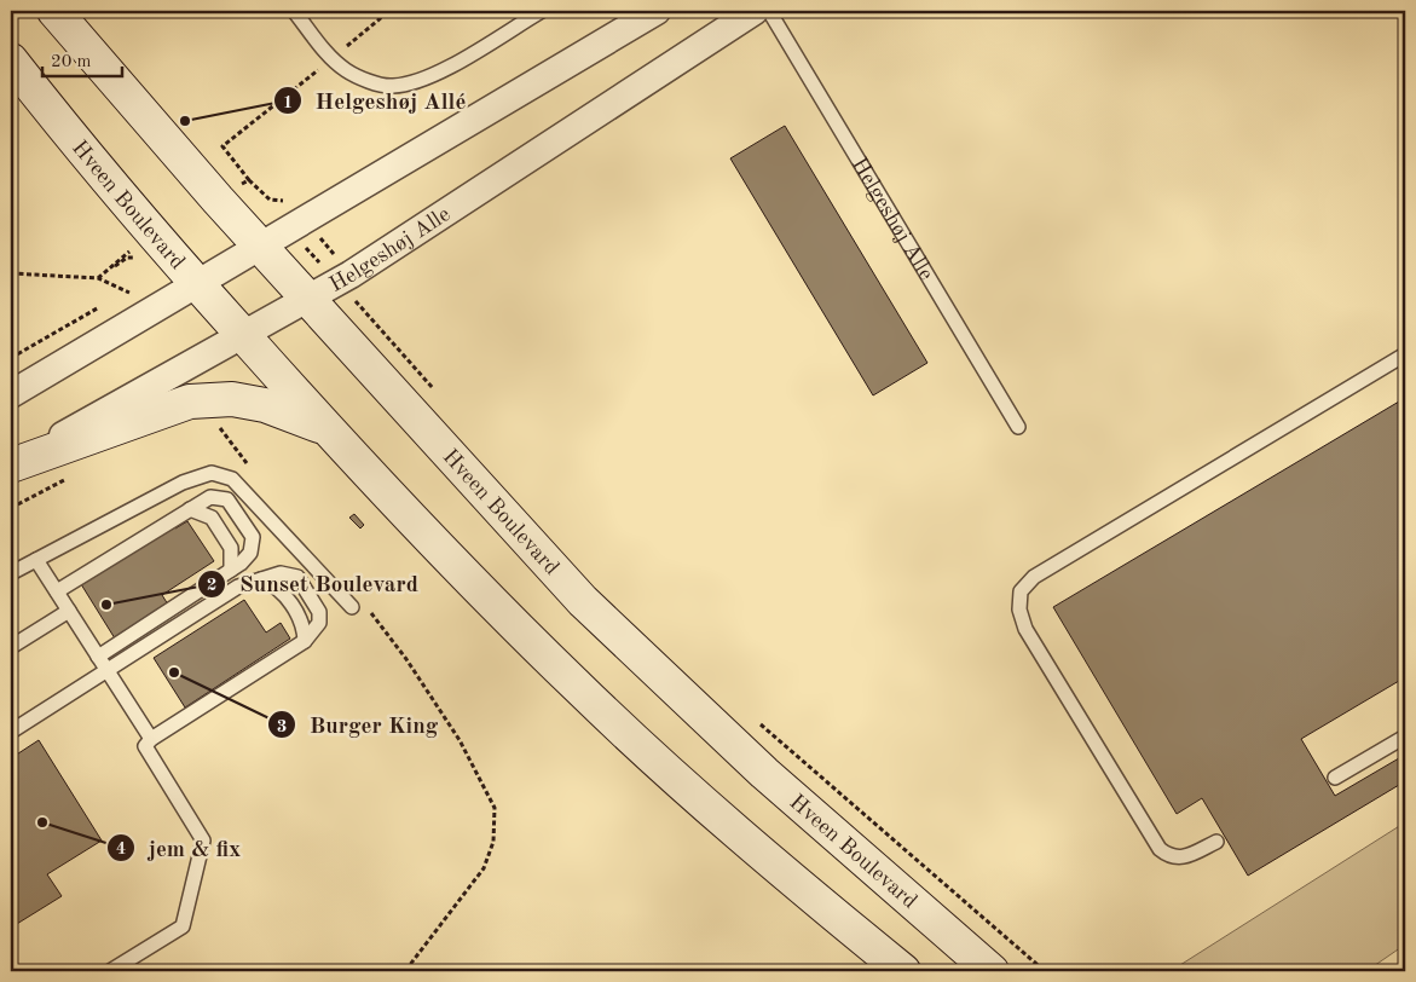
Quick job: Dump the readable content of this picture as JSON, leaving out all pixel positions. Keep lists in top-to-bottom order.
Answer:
{
  "streets": {
    "street": ["Hveen Boulevard", "Helgeshøj Alle"]
  },
  "crossings": [
    ["Hveen Boulevard", "Helgeshøj Alle"]
  ],
  "places": [
    "Helgeshøj Allé",
    "Sunset Boulevard",
    "Burger King",
    "jem & fix"
  ],
  "scale_bar": "20 m"
}
